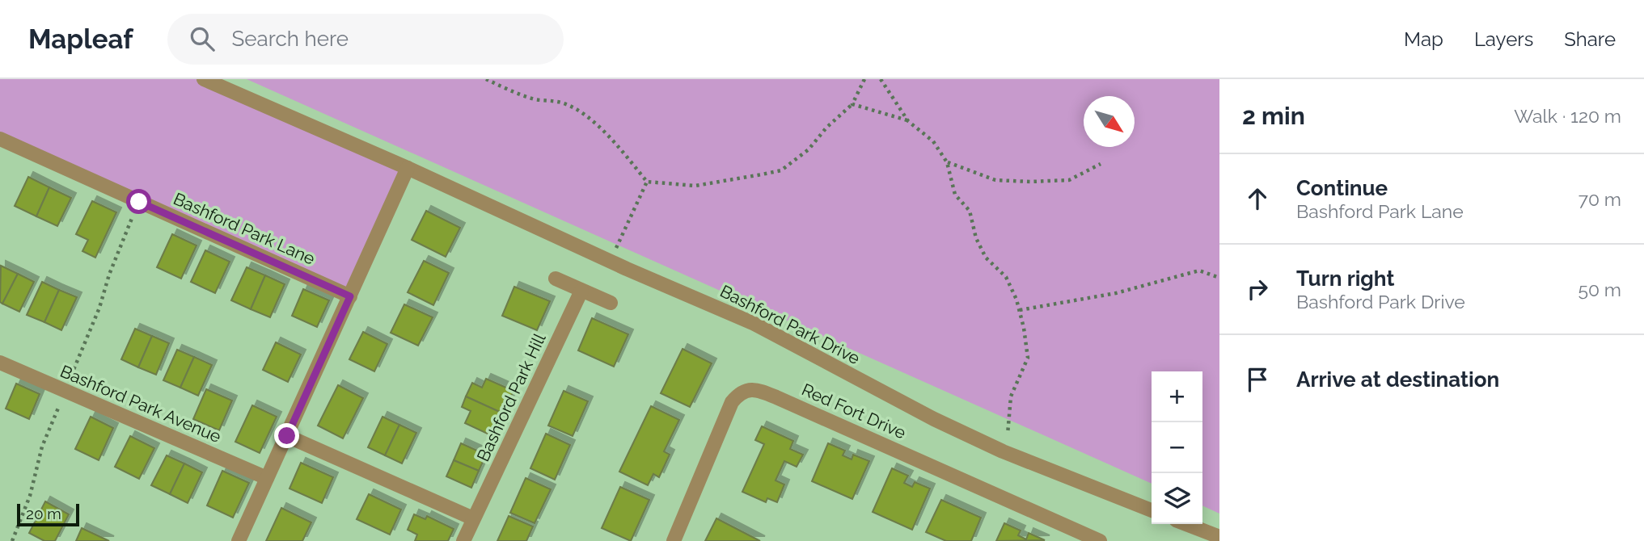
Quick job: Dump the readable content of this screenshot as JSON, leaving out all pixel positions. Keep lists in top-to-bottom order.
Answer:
{
  "streets": {
    "street": [
      "Bashford Park Lane",
      "Bashford Park Drive",
      "Bashford Park Hill",
      "Bashford Park Avenue",
      "Red Fort Drive"
    ]
  },
  "scale_bar": "20 m",
  "north": "bottom right",
  "page": {
    "header": "Mapleaf",
    "search": "Search here",
    "nav": ["Map", "Layers", "Share"],
    "heading": ["2 min", "Walk · 120 m"],
    "list": [
      ["Continue", "Bashford Park Lane", "70 m"],
      ["Turn right", "Bashford Park Drive", "50 m"],
      "Arrive at destination"
    ],
    "map_buttons": ["+", "−"],
    "scale": "20 m"
  }
}
